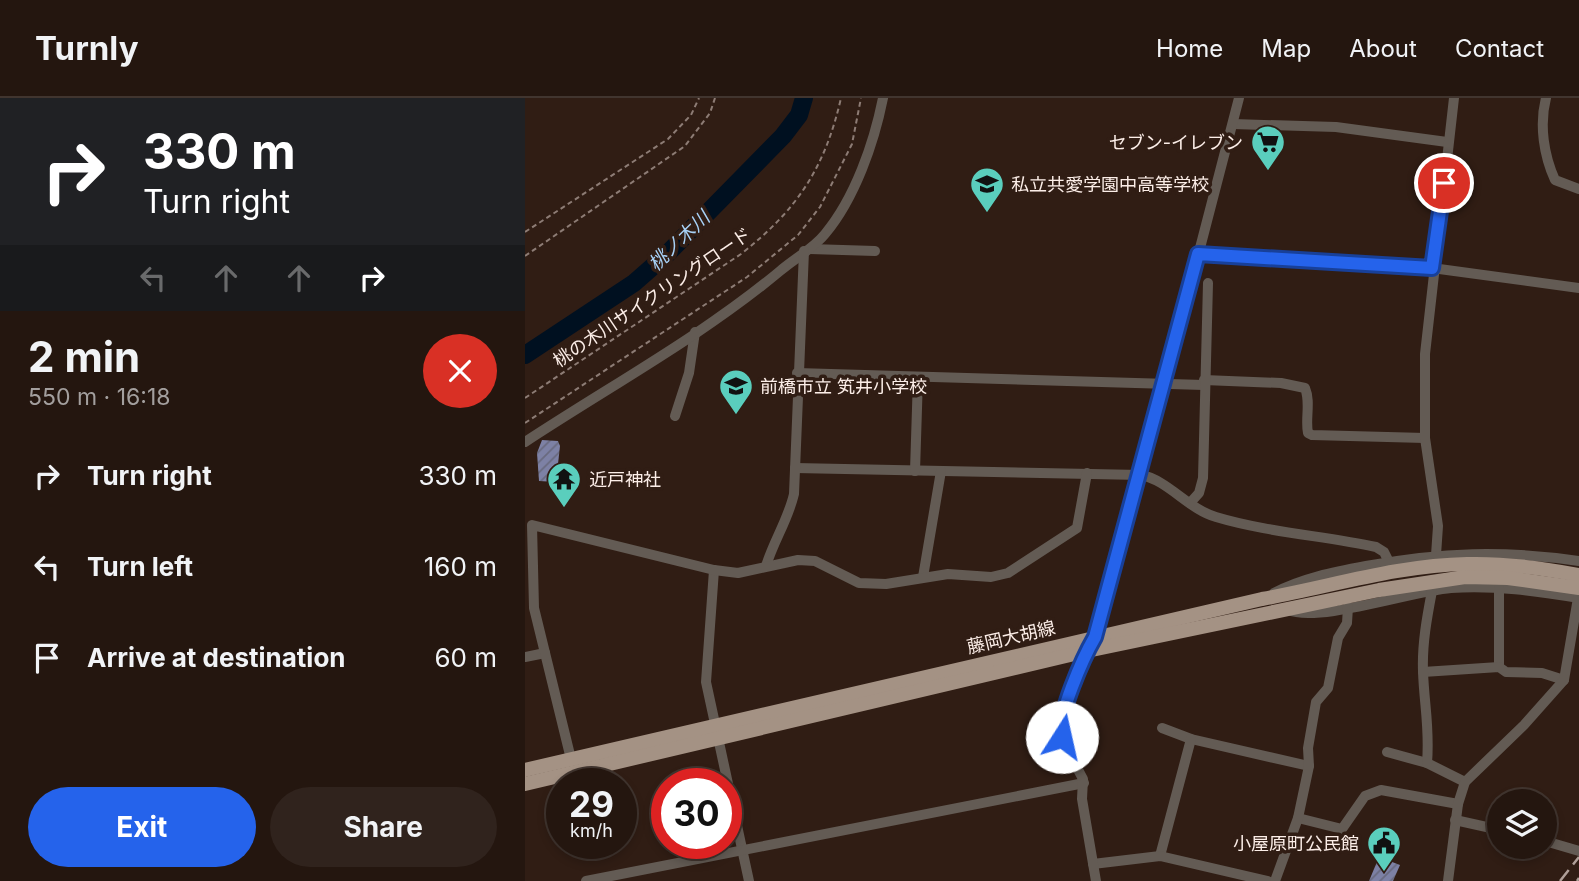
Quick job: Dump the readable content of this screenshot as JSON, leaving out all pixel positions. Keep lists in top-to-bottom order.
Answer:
{
  "streets": {
    "main road": ["藤岡大胡線"],
    "path": ["桃の木川サイクリングロード"]
  },
  "water": ["桃ノ木川"],
  "places": {
    "supermarket": ["セブン-イレブン"],
    "school or university": ["私立共愛学園中高等学校", "前橋市立 笂井小学校"],
    "temple": ["近戸神社"],
    "public building": ["小屋原町公民館"]
  },
  "page": {
    "header": "Turnly",
    "nav": [
      "Home",
      "Map",
      "About",
      "Contact"
    ],
    "turn": ["330 m", "Turn right"],
    "heading": ["2 min", "550 m · 16:18"],
    "list": [
      {
        "name": "Turn right",
        "value": "330 m"
      },
      {
        "name": "Turn left",
        "value": "160 m"
      },
      {
        "name": "Arrive at destination",
        "value": "60 m"
      }
    ],
    "speed": "29 km/h",
    "limit": "30",
    "buttons": ["Exit", "Share"]
  }
}
